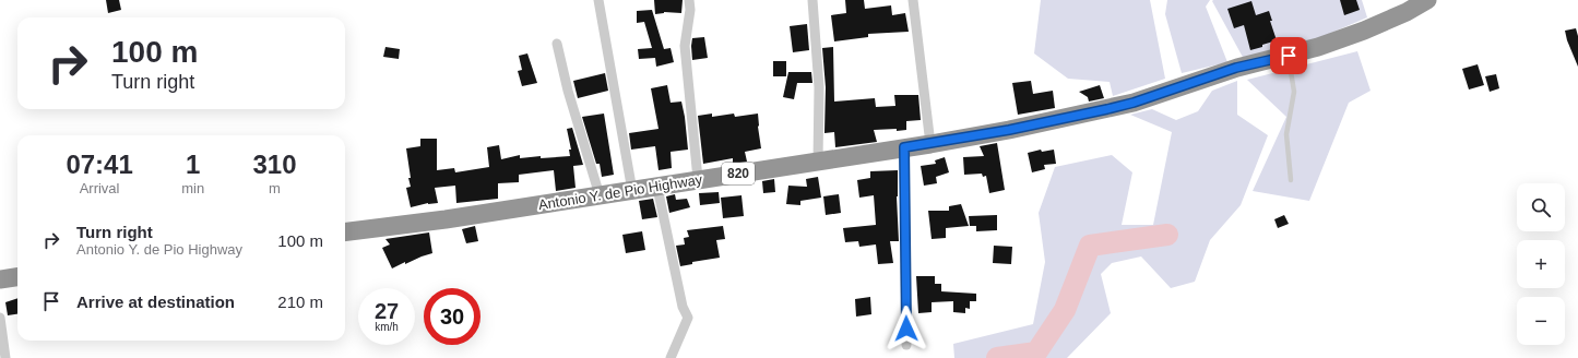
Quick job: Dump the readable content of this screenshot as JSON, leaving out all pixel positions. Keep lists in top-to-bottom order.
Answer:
{
  "streets": {
    "highway": ["820", "Antonio Y. de Pio Highway"]
  },
  "page": {
    "turn": ["100 m", "Turn right"],
    "eta": [
      "07:41",
      "Arrival",
      "1",
      "min",
      "310",
      "m"
    ],
    "map_buttons": ["+", "−"],
    "list": [
      {
        "name": "Turn right",
        "note": "Antonio Y. de Pio Highway",
        "value": "100 m"
      },
      {
        "name": "Arrive at destination",
        "value": "210 m"
      }
    ],
    "speed": "27 km/h",
    "limit": "30"
  }
}
